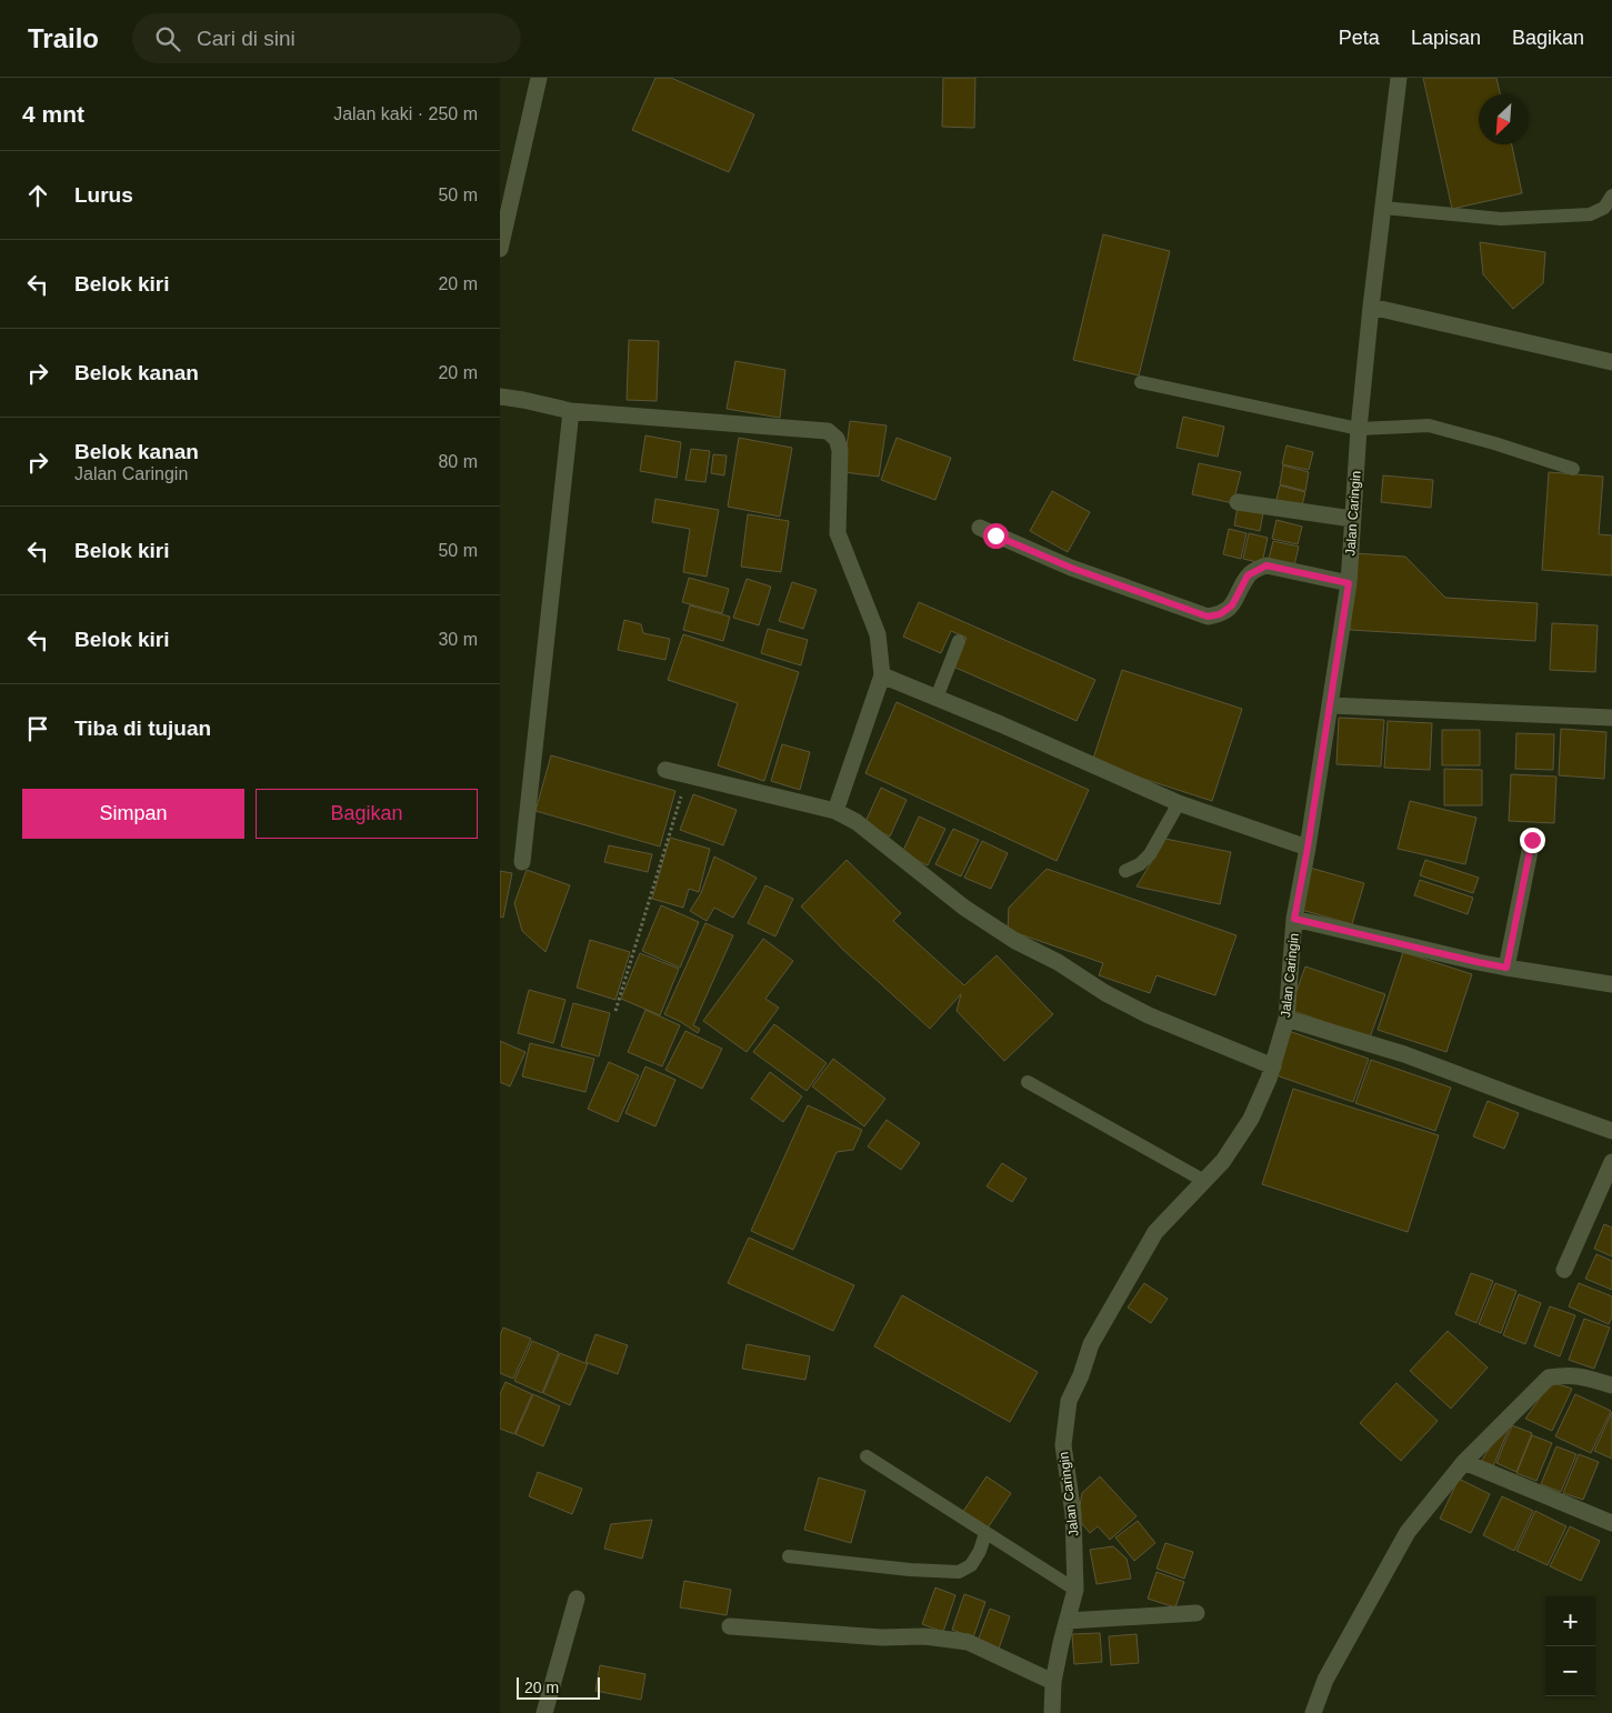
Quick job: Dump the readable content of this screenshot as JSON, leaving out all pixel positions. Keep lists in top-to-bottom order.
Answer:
{
  "streets": {
    "street": ["Jalan Caringin"]
  },
  "scale_bar": "20 m",
  "north": "bottom left",
  "page": {
    "header": "Trailo",
    "search": "Cari di sini",
    "nav": ["Peta", "Lapisan", "Bagikan"],
    "heading": ["4 mnt", "Jalan kaki · 250 m"],
    "list": [
      ["Lurus", "50 m"],
      ["Belok kiri", "20 m"],
      ["Belok kanan", "20 m"],
      ["Belok kanan", "Jalan Caringin", "80 m"],
      ["Belok kiri", "50 m"],
      ["Belok kiri", "30 m"],
      "Tiba di tujuan"
    ],
    "buttons": ["Simpan", "Bagikan"],
    "map_buttons": ["+", "−"],
    "scale": "20 m"
  }
}
